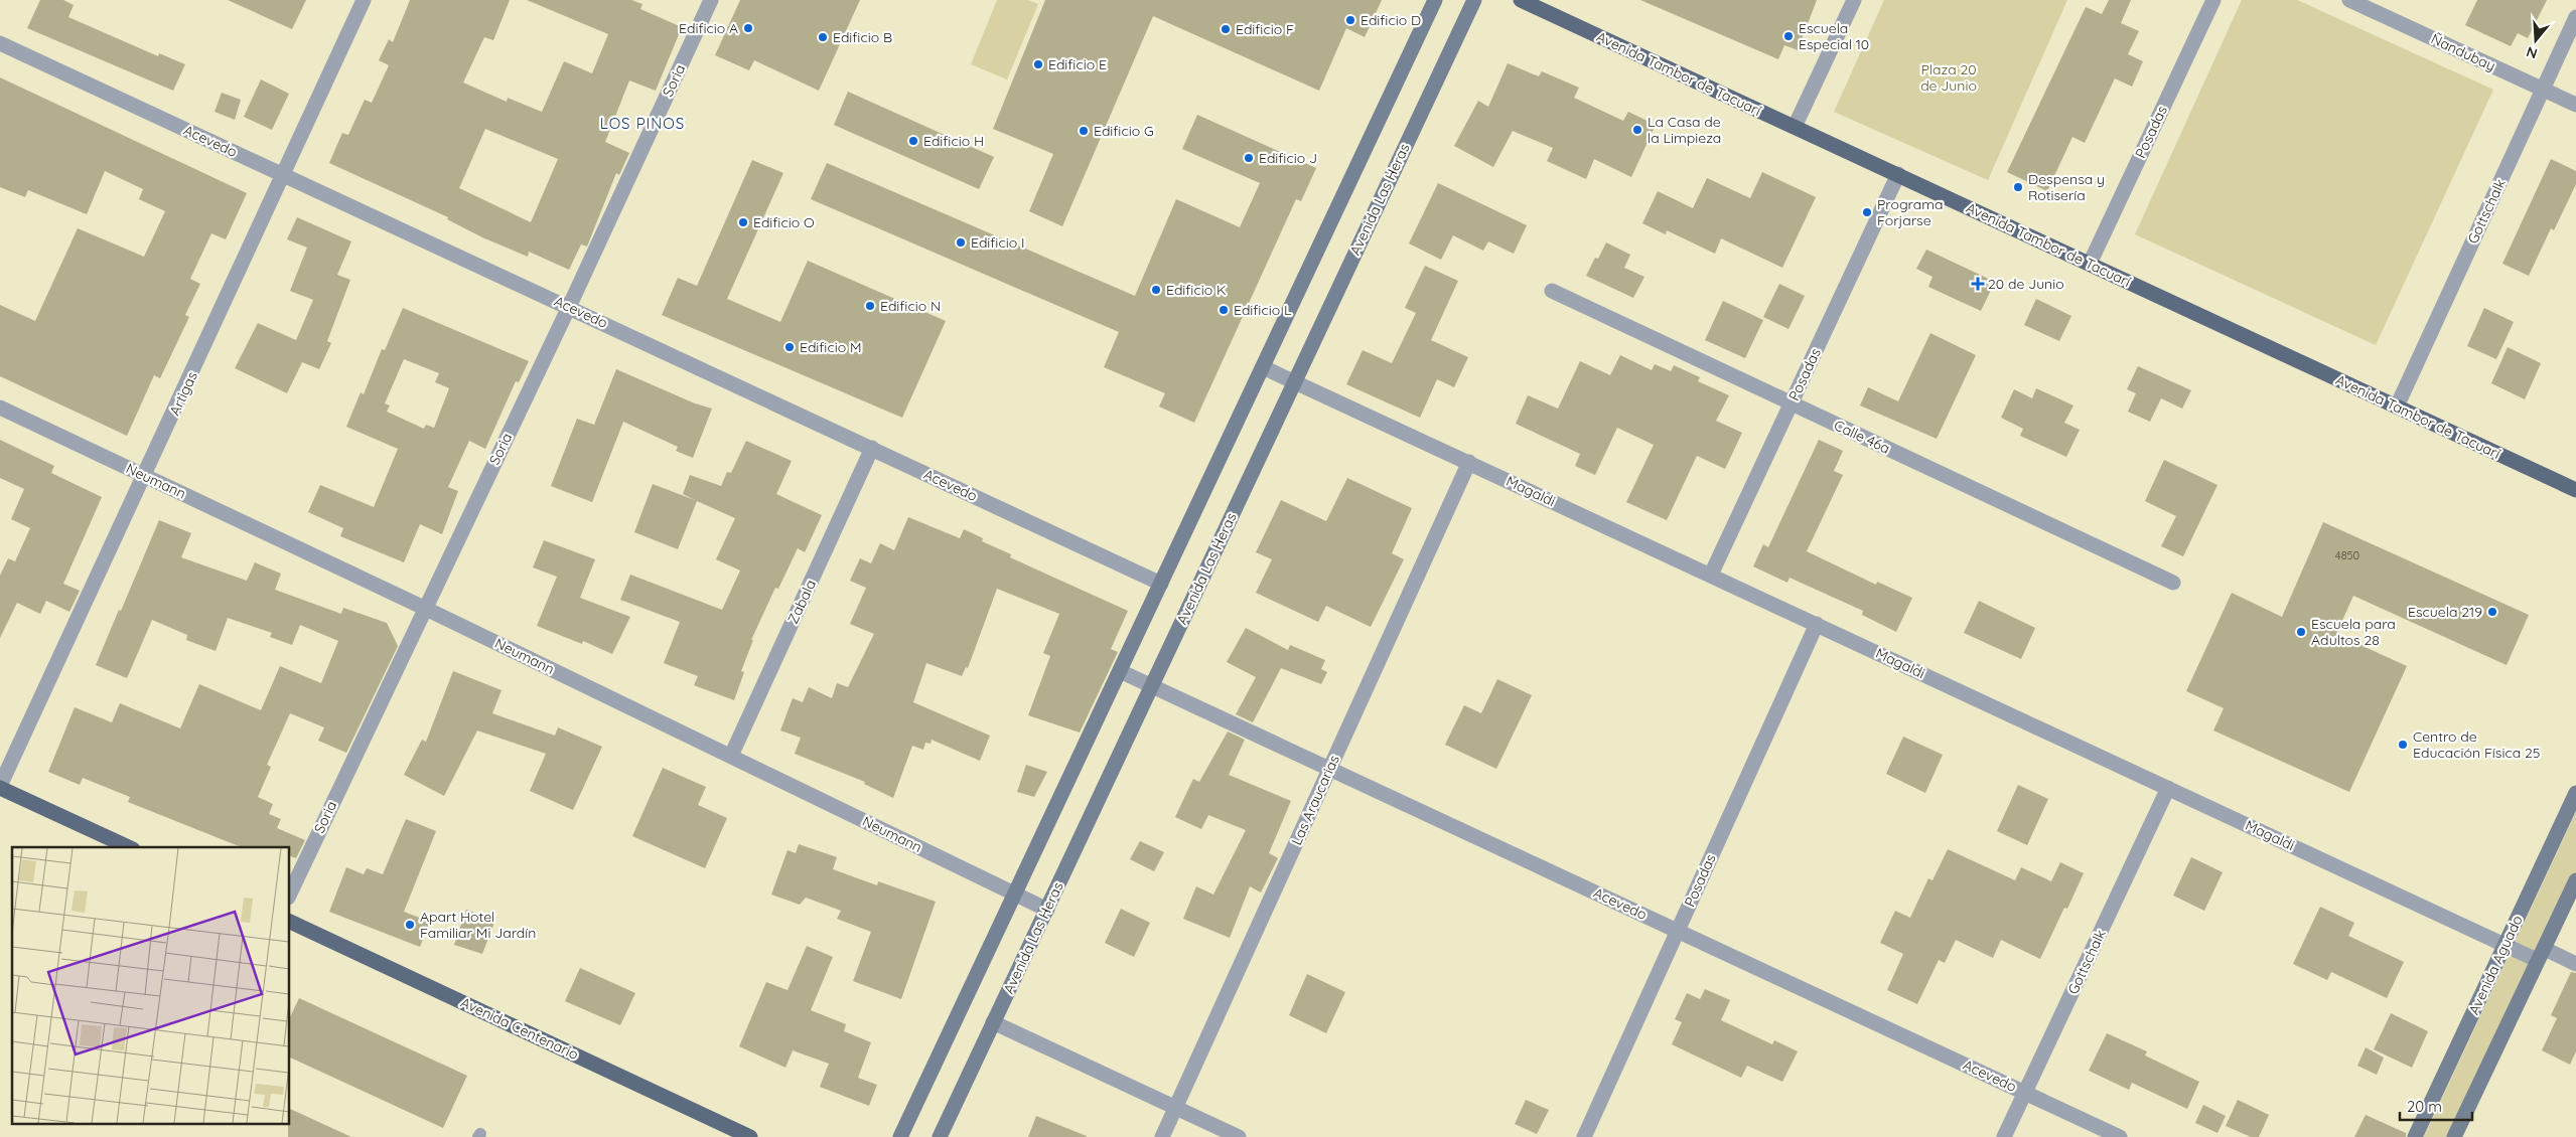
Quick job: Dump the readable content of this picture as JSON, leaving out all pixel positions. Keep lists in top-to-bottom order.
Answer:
{
  "streets": {
    "main road": [
      "Avenida Tambor de Tacuarí",
      "Avenida Las Heras",
      "Avenida Aguado",
      "Avenida Centenario"
    ],
    "street": [
      "Ñandubay",
      "Soria",
      "Posadas",
      "Acevedo",
      "Gottschalk",
      "Artigas",
      "Calle 46a",
      "Neumann",
      "Magaldi",
      "Zabala",
      "Las Araucarias"
    ]
  },
  "crossings": [
    ["Ñandubay", "Gottschalk"],
    ["Avenida Tambor de Tacuarí", "Posadas"],
    ["Avenida Tambor de Tacuarí", "Gottschalk"],
    ["Soria", "Acevedo"],
    ["Soria", "Neumann"],
    ["Posadas", "Acevedo"],
    ["Posadas", "Calle 46a"],
    ["Posadas", "Magaldi"],
    ["Acevedo", "Avenida Las Heras"],
    ["Acevedo", "Gottschalk"],
    ["Acevedo", "Artigas"],
    ["Acevedo", "Zabala"],
    ["Acevedo", "Las Araucarias"],
    ["Avenida Las Heras", "Neumann"],
    ["Avenida Las Heras", "Magaldi"],
    ["Gottschalk", "Magaldi"],
    ["Artigas", "Neumann"],
    ["Neumann", "Zabala"],
    ["Magaldi", "Las Araucarias"],
    ["Magaldi", "Avenida Aguado"]
  ],
  "districts": ["LOS PINOS"],
  "parks": ["Plaza 20 de Junio"],
  "places": {
    "other": [
      "Edificio D",
      "Edificio A",
      "Edificio F",
      "Escuela Especial 10",
      "Edificio B",
      "Edificio E",
      "La Casa de la Limpieza",
      "Edificio G",
      "Edificio H",
      "Edificio J",
      "Despensa y Rotisería",
      "Programa Forjarse",
      "Edificio O",
      "Edificio I",
      "Edificio K",
      "Edificio N",
      "Edificio L",
      "Edificio M",
      "Escuela 219",
      "Escuela para Adultos 28",
      "Centro de Educación Física 25",
      "Apart Hotel Familiar Mi Jardín"
    ],
    "health": ["20 de Junio"]
  },
  "house_numbers": ["4850"],
  "scale_bar": "20 m",
  "north": "bottom"
}
